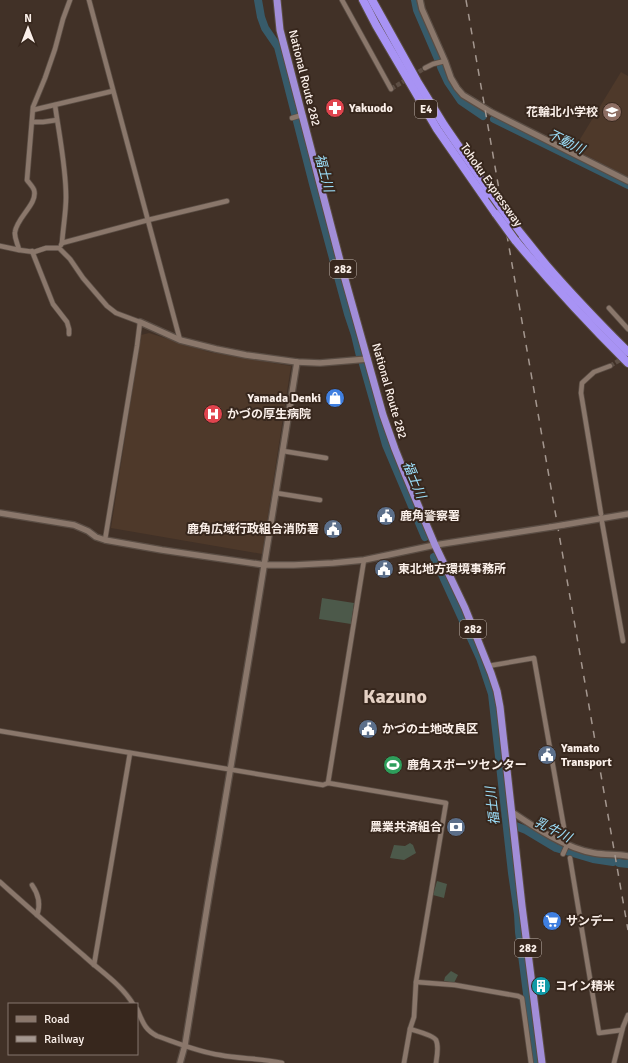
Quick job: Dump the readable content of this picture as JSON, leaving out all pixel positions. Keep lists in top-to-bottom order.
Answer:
{
  "streets": {
    "highway": [
      "National Route 282",
      "E4",
      "Tohoku Expressway",
      "282"
    ]
  },
  "districts": ["Kazuno"],
  "water": ["不動川", "福士川", "乳牛川"],
  "places": {
    "pharmacy": ["Yakuodo"],
    "school or university": ["花輪北小学校"],
    "shop": ["Yamada Denki"],
    "hospital": ["かづの厚生病院"],
    "public building": [
      "鹿角警察署",
      "鹿角広域行政組合消防署",
      "東北地方環境事務所",
      "かづの土地改良区",
      "Yamato Transport"
    ],
    "sports": ["鹿角スポーツセンター"],
    "bank": ["農業共済組合"],
    "supermarket": ["サンデー"],
    "building": ["コイン精米"]
  },
  "legend": ["Road", "Railway"],
  "north": "top"
}
